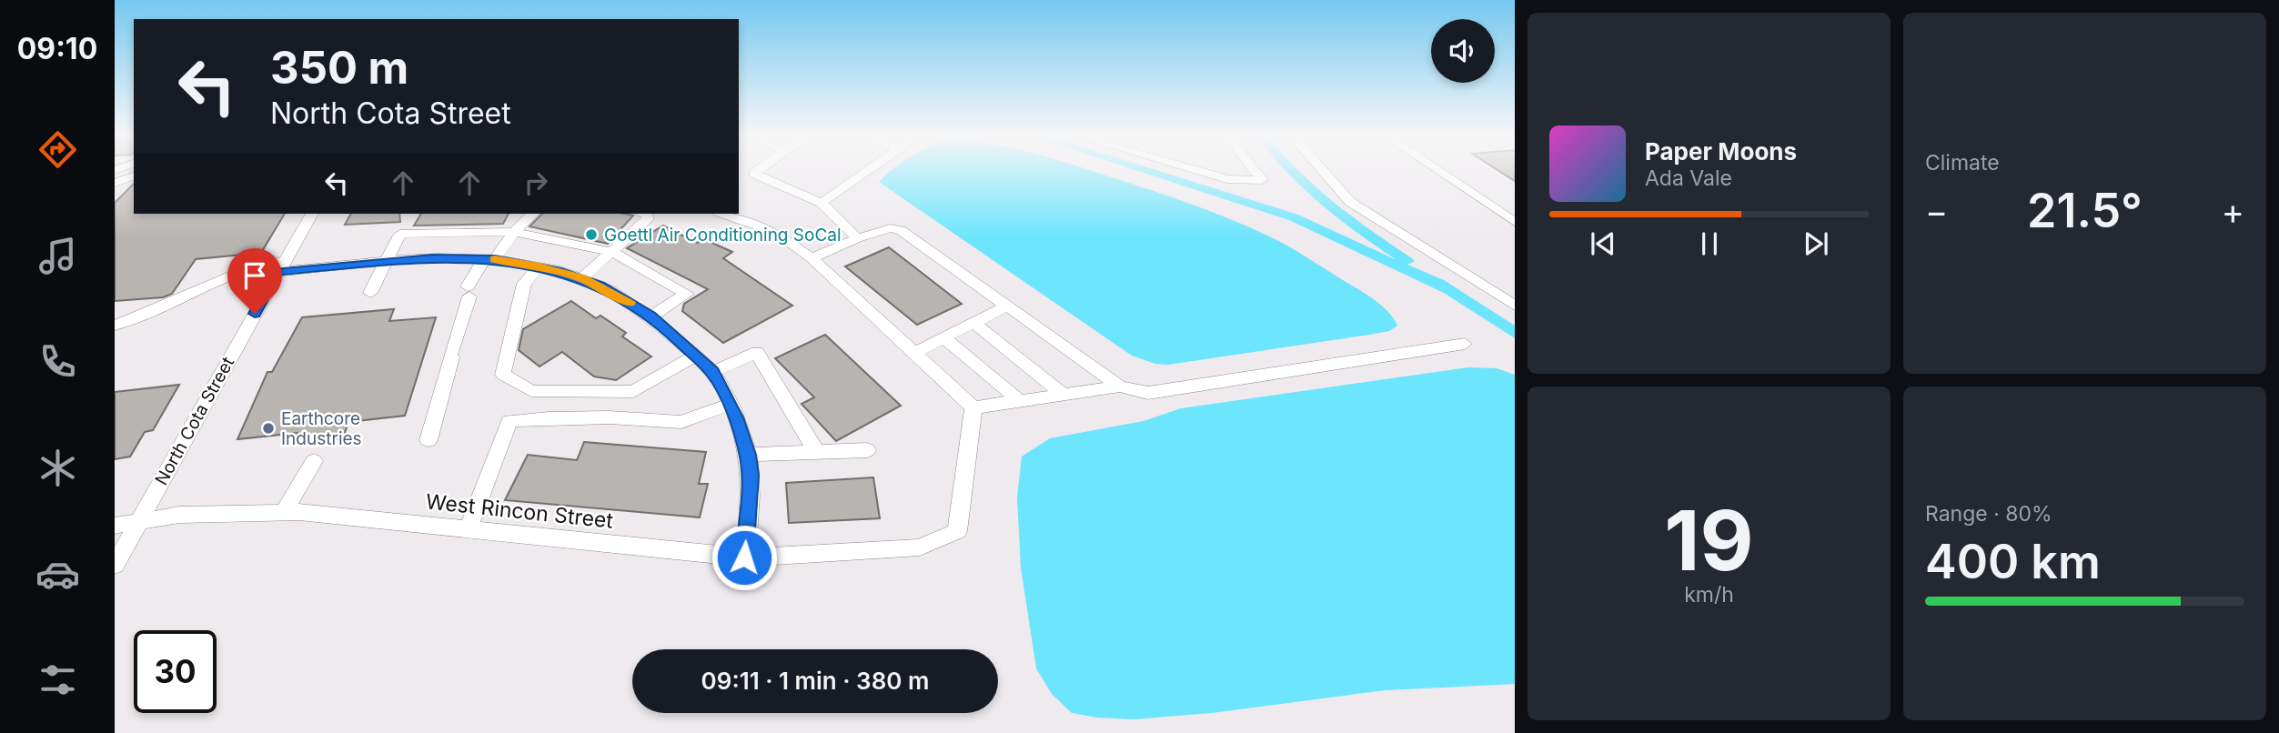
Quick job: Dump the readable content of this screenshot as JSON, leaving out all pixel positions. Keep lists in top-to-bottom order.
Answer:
{
  "streets": {
    "street": ["North Cota Street", "West Rincon Street"]
  },
  "crossings": [
    ["North Cota Street", "West Rincon Street"]
  ],
  "places": ["Goettl Air Conditioning SoCal", "Earthcore Industries"],
  "page": {
    "tabs": "09:10",
    "tile": [
      "Climate",
      ["19", "km/h"],
      ["Range · 80%", "400 km"]
    ],
    "turn": ["350 m", "North Cota Street"],
    "song": ["Paper Moons", "Ada Vale"],
    "heat": ["−", "21.5°", "+"],
    "limit": "30",
    "trip": "09:11 · 1 min · 380 m"
  }
}
